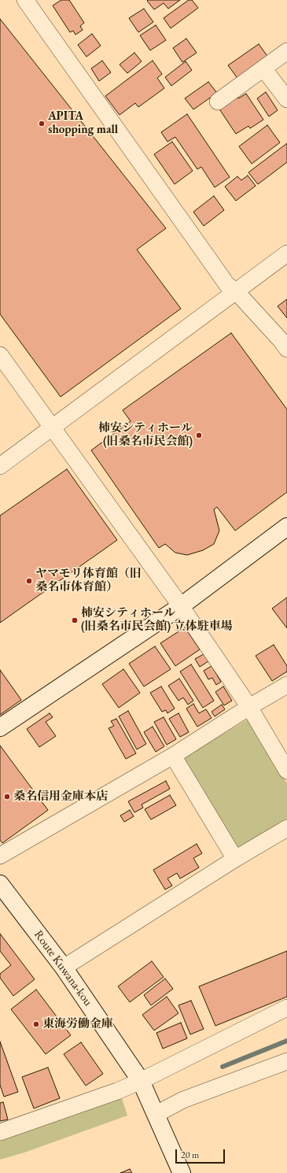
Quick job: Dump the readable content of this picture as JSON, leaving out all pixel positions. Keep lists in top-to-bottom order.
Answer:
{
  "streets": {
    "street": ["Route Kuwana-kou"]
  },
  "places": [
    "APITA shopping mall",
    "柿安シティホール (旧桑名市民会館)",
    "ヤマモリ体育館（旧 桑名市体育館）",
    "柿安シティホール (旧桑名市民会館) 立体駐車場",
    "桑名信用金庫本店",
    "東海労働金庫"
  ],
  "scale_bar": "20 m"
}
